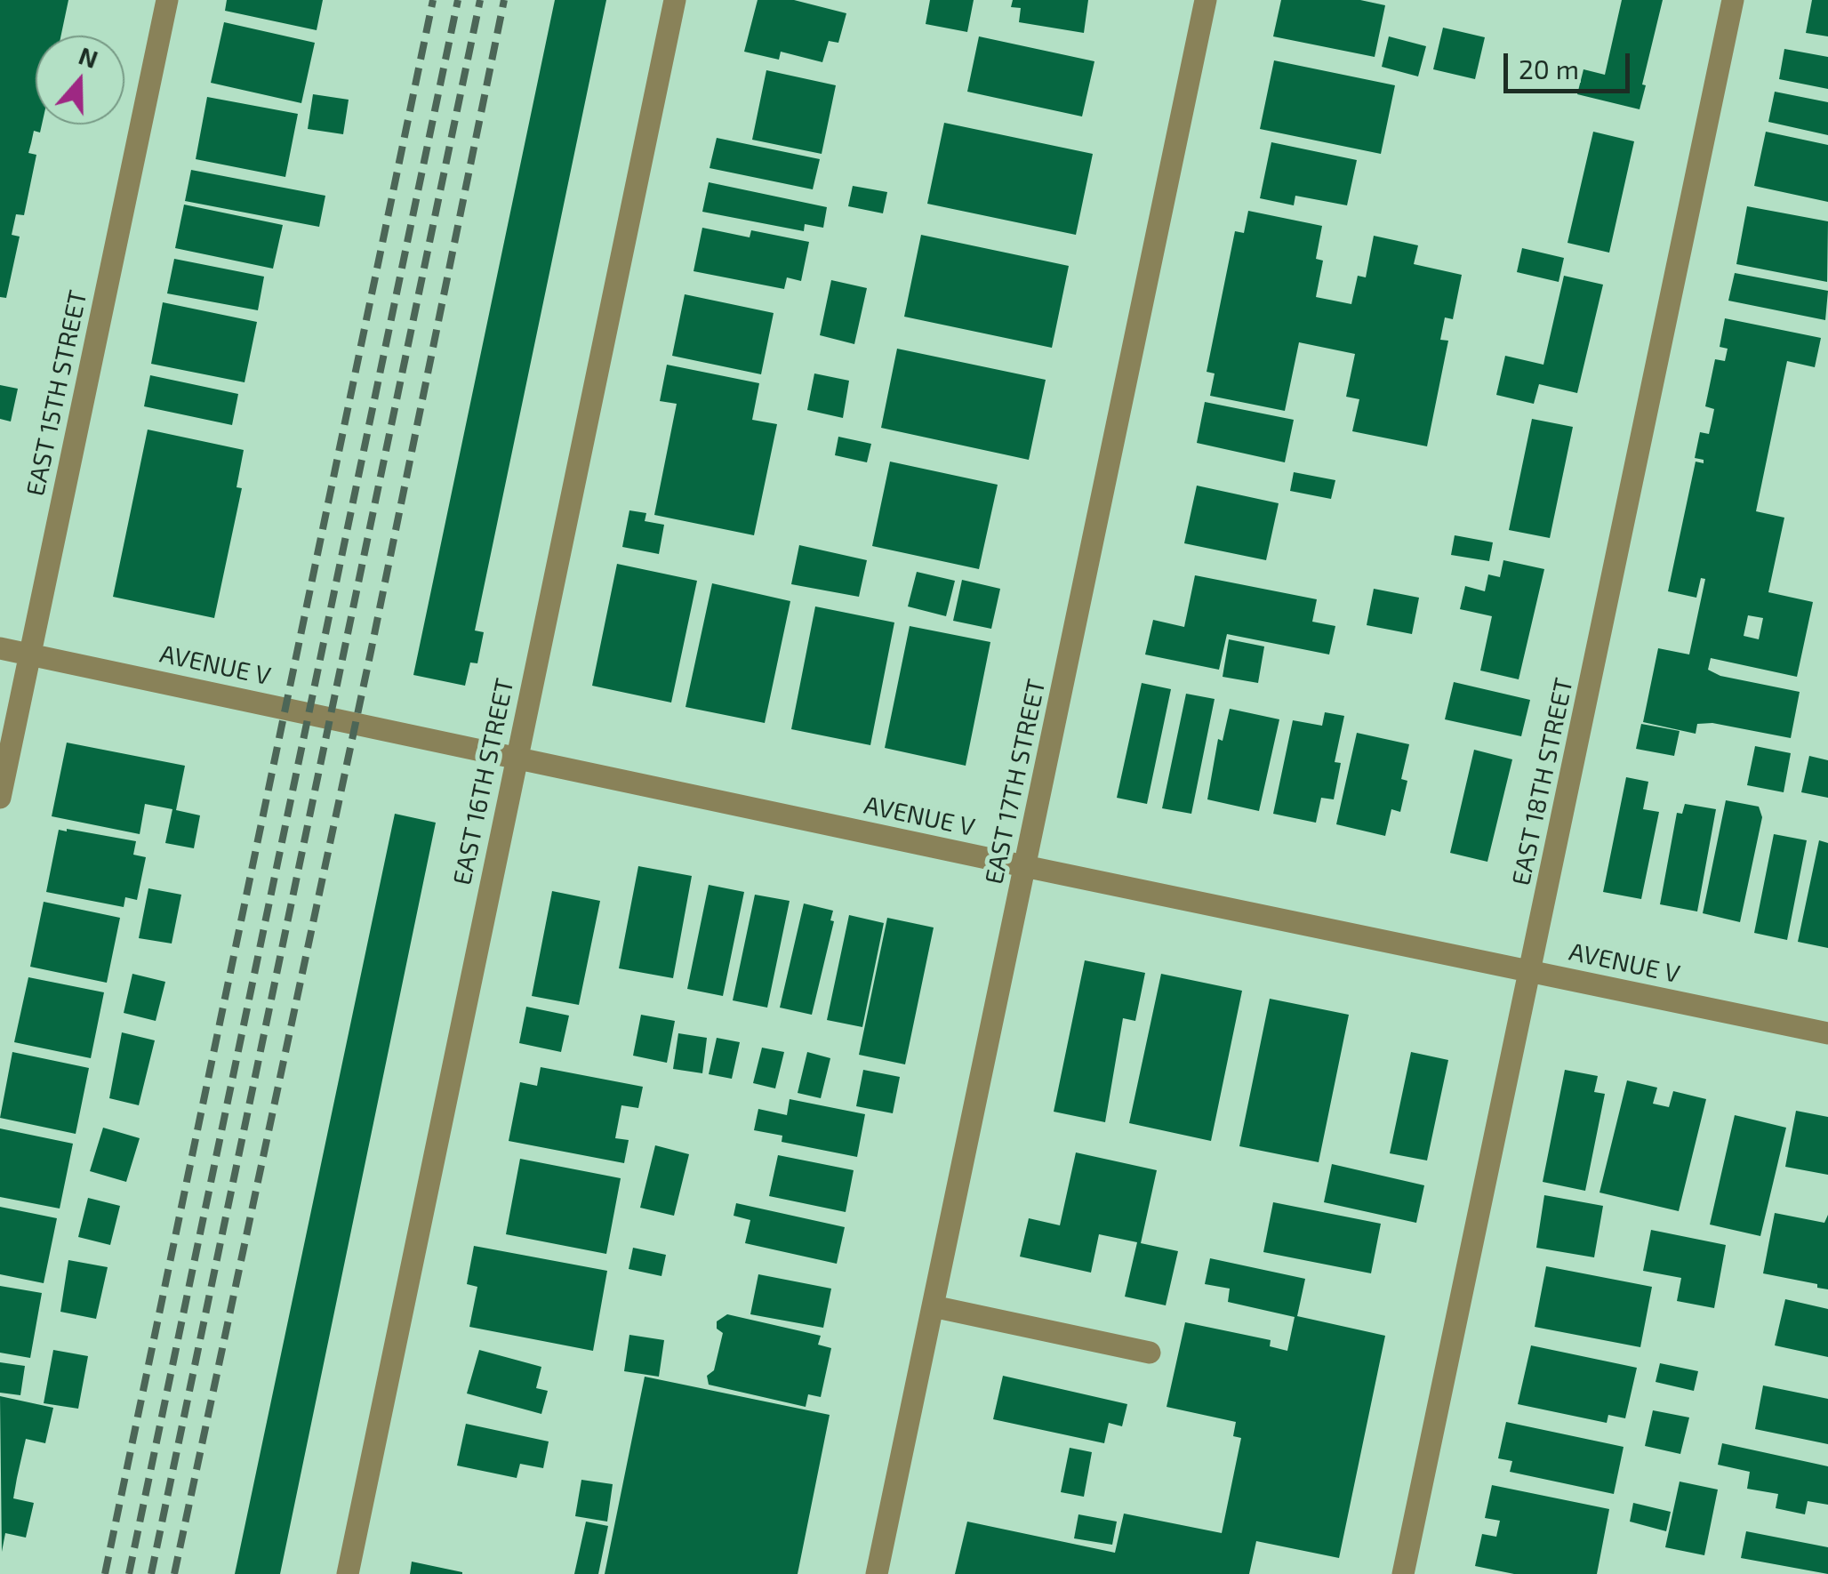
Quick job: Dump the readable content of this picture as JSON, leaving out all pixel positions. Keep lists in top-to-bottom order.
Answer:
{
  "streets": {
    "street": [
      "EAST 15TH STREET",
      "AVENUE V",
      "EAST 16TH STREET",
      "EAST 17TH STREET",
      "EAST 18TH STREET"
    ]
  },
  "crossings": [
    ["EAST 15TH STREET", "AVENUE V"],
    ["AVENUE V", "EAST 16TH STREET"],
    ["AVENUE V", "EAST 17TH STREET"],
    ["AVENUE V", "EAST 18TH STREET"]
  ],
  "scale_bar": "20 m",
  "north": "top"
}
